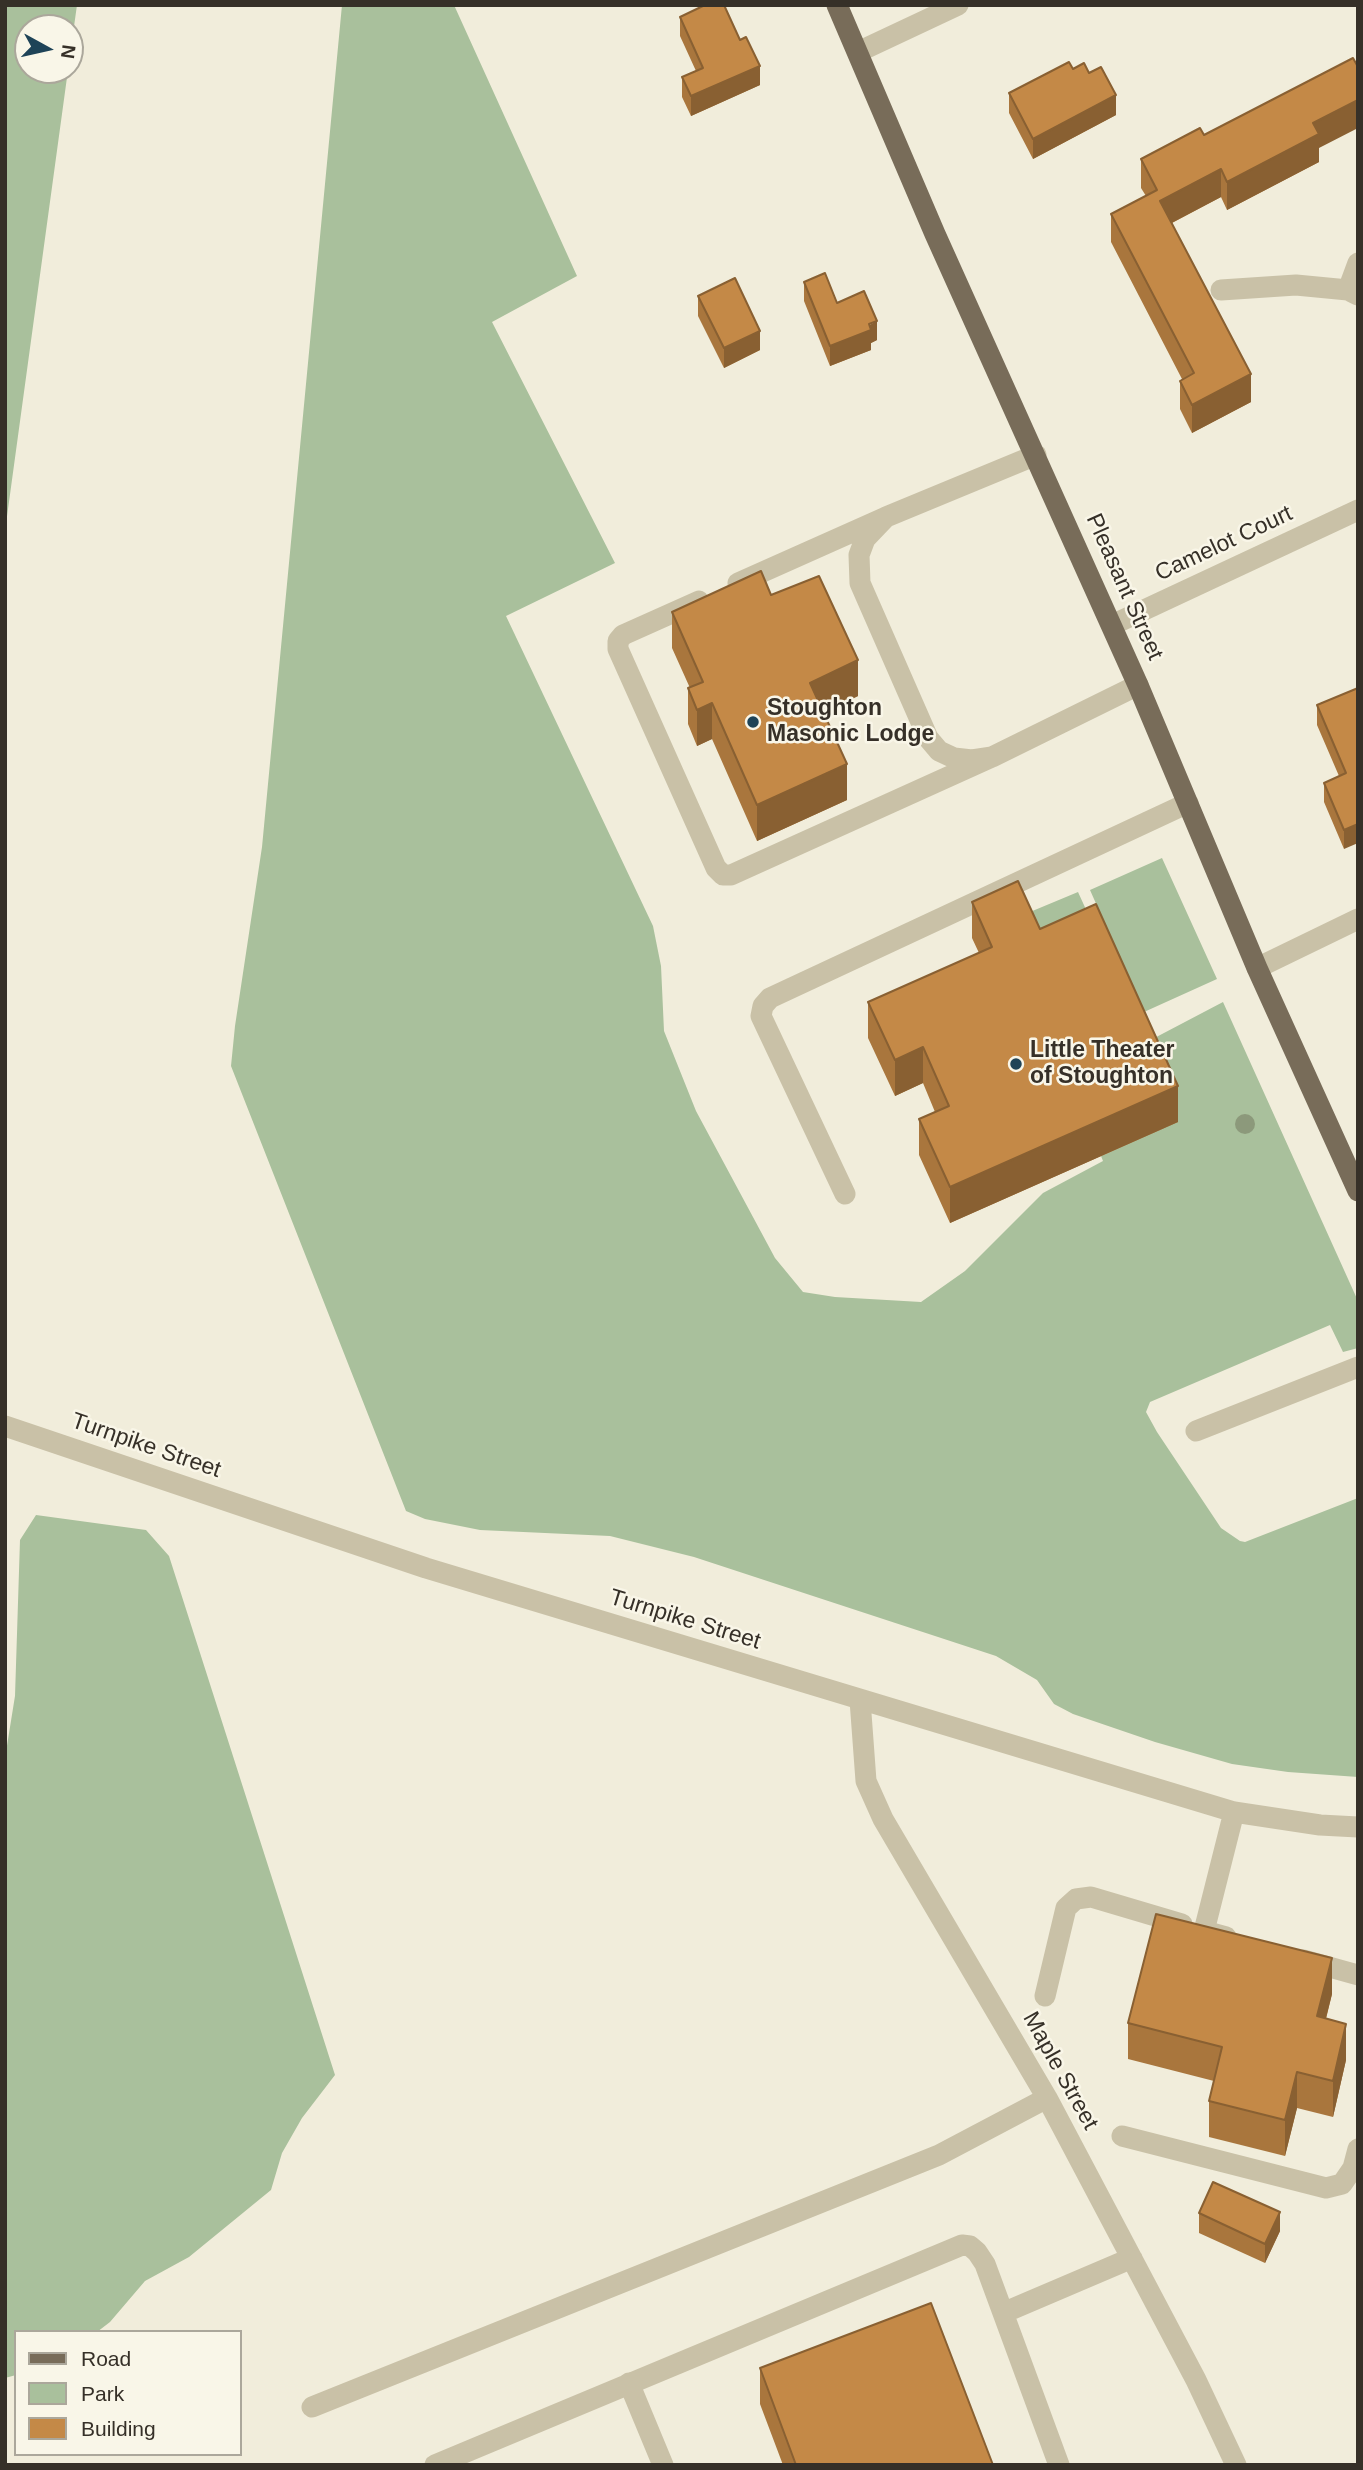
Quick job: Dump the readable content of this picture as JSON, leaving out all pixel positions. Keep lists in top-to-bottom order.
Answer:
{
  "streets": {
    "main road": ["Pleasant Street"],
    "street": ["Camelot Court", "Turnpike Street", "Maple Street"]
  },
  "crossings": [
    ["Camelot Court", "Pleasant Street"],
    ["Turnpike Street", "Maple Street"]
  ],
  "places": ["Stoughton Masonic Lodge", "Little Theater of Stoughton"],
  "legend": ["Road", "Park", "Building"],
  "north": "right"
}
